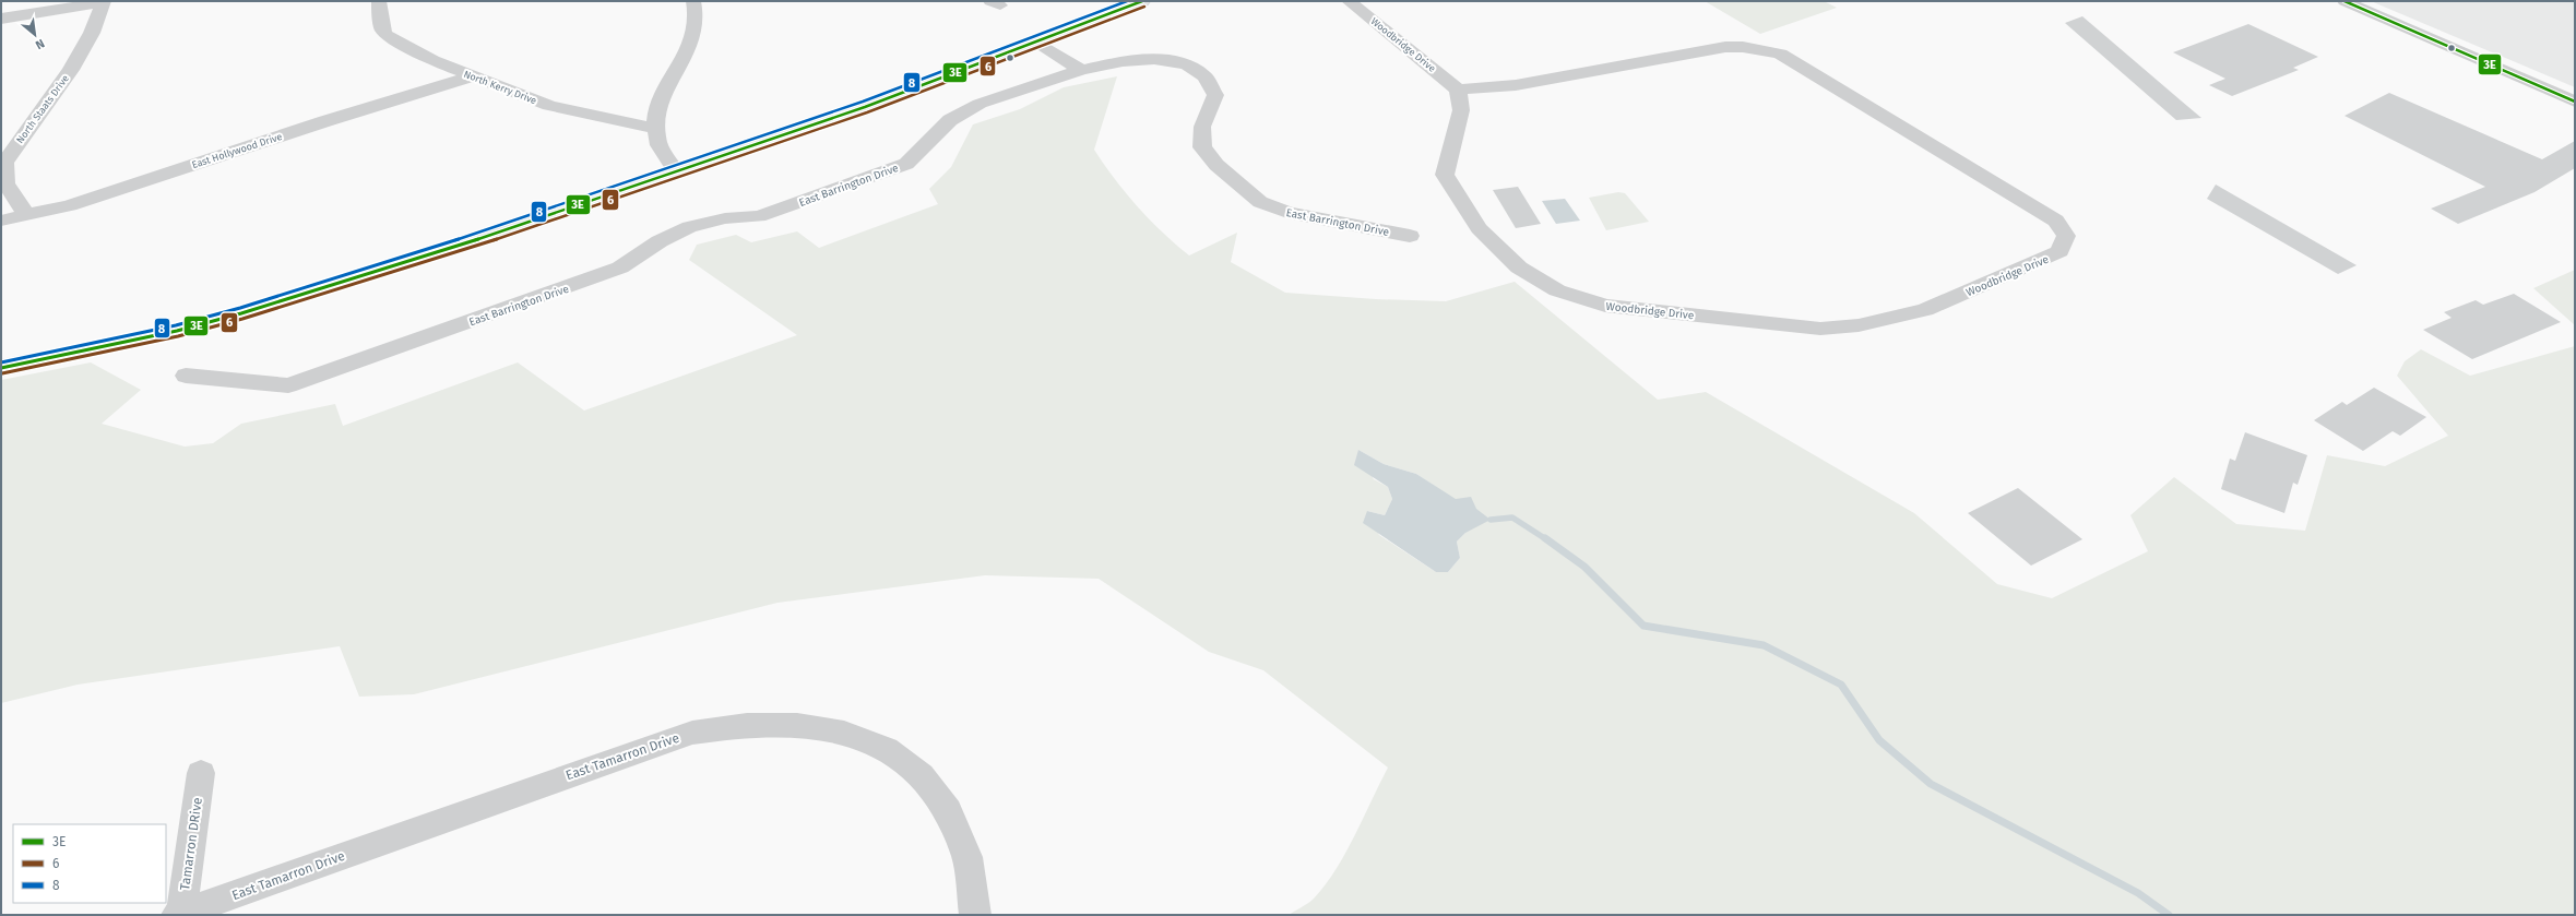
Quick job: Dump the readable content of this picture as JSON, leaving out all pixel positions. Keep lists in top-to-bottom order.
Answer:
{
  "streets": {
    "street": [
      "Woodbridge Drive",
      "North Kerry Drive",
      "North Staats Drive",
      "East Hollywood Drive",
      "East Barrington Drive",
      "East Tamarron Drive",
      "Tamarron DRive"
    ]
  },
  "crossings": [
    ["North Kerry Drive", "East Hollywood Drive"],
    ["North Staats Drive", "East Hollywood Drive"],
    ["East Tamarron Drive", "Tamarron DRive"]
  ],
  "lines": ["transit line 3E", "transit line 8", "transit line 6"],
  "legend": ["3E", "6", "8"],
  "north": "bottom right"
}
